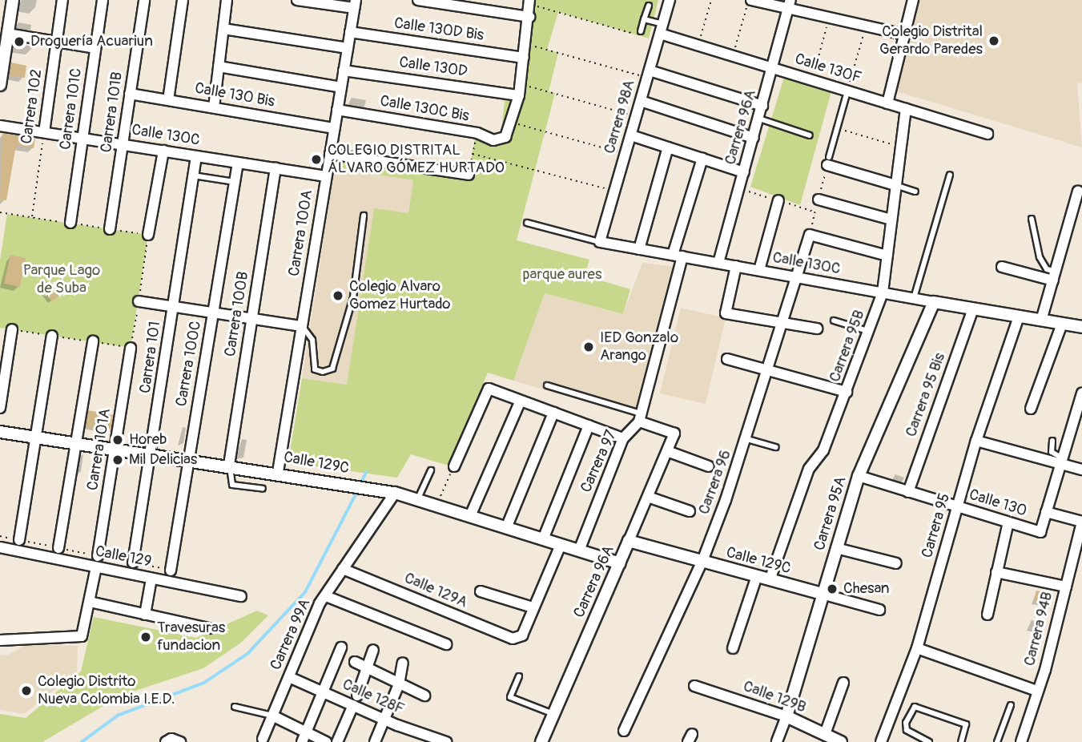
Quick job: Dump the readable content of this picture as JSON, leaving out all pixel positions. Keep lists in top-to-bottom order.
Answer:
{
  "streets": {
    "street": [
      "Calle 130D Bis",
      "Calle 130D",
      "Calle 130F",
      "Calle 130 Bis",
      "Carrera 102",
      "Carrera 101C",
      "Calle 130C Bis",
      "Carrera 101B",
      "Carrera 98A",
      "Carrera 96A",
      "Calle 130C",
      "Carrera 100A",
      "Carrera 100B",
      "Carrera 95B",
      "Carrera 101",
      "Carrera 100C",
      "Carrera 95 Bis",
      "Carrera 101A",
      "Carrera 97",
      "Calle 129C",
      "Carrera 96",
      "Calle 130",
      "Carrera 95A",
      "Carrera 95",
      "Calle 129",
      "Calle 129A",
      "Carrera 94B",
      "Carrera 99A",
      "Calle 128F",
      "Calle 129B"
    ]
  },
  "crossings": [
    ["Calle 130D Bis", "Carrera 100A"],
    ["Calle 130D", "Carrera 100A"],
    ["Calle 130F", "Carrera 98A"],
    ["Calle 130F", "Carrera 96A"],
    ["Calle 130F", "Carrera 95B"],
    ["Calle 130 Bis", "Carrera 101B"],
    ["Calle 130 Bis", "Carrera 100A"],
    ["Carrera 102", "Calle 130C"],
    ["Carrera 101C", "Calle 130C"],
    ["Calle 130C Bis", "Carrera 100A"],
    ["Carrera 101B", "Calle 130C"],
    ["Carrera 98A", "Calle 130C"],
    ["Carrera 96A", "Calle 130C"],
    ["Carrera 96A", "Carrera 97"],
    ["Carrera 96A", "Calle 129C"],
    ["Calle 130C", "Carrera 100A"],
    ["Calle 130C", "Carrera 100B"],
    ["Calle 130C", "Carrera 95B"],
    ["Calle 130C", "Carrera 101"],
    ["Calle 130C", "Carrera 100C"],
    ["Calle 130C", "Carrera 95 Bis"],
    ["Calle 130C", "Carrera 97"],
    ["Calle 130C", "Carrera 96"],
    ["Calle 130C", "Carrera 95A"],
    ["Calle 130C", "Carrera 95"],
    ["Carrera 100A", "Calle 129C"],
    ["Carrera 100B", "Calle 129C"],
    ["Carrera 95B", "Calle 129C"],
    ["Carrera 95B", "Carrera 96"],
    ["Carrera 101", "Calle 129C"],
    ["Carrera 101", "Calle 129"],
    ["Carrera 100C", "Calle 129C"],
    ["Carrera 100C", "Calle 129"],
    ["Carrera 95 Bis", "Calle 130"],
    ["Carrera 101A", "Calle 129C"],
    ["Carrera 101A", "Calle 129"],
    ["Carrera 97", "Calle 129C"],
    ["Calle 129C", "Carrera 96"],
    ["Calle 129C", "Carrera 95A"],
    ["Calle 129C", "Carrera 99A"],
    ["Calle 130", "Carrera 95A"],
    ["Calle 130", "Carrera 95"],
    ["Calle 130", "Carrera 94B"],
    ["Carrera 95A", "Calle 129B"],
    ["Calle 129A", "Carrera 99A"],
    ["Carrera 99A", "Calle 128F"]
  ],
  "parks": ["Parque Lago de Suba", "parque aures"],
  "places": [
    "Colegio Distrital Gerardo Paredes",
    "Droguería Acuariun",
    "COLEGIO DISTRITAL ÁLVARO GÓMEZ HURTADO",
    "Colegio Alvaro Gomez Hurtado",
    "IED Gonzalo Arango",
    "Horeb",
    "Mil Delicias",
    "Chesan",
    "Travesuras fundacion",
    "Colegio Distrito Nueva Colombia I.E.D."
  ]
}
